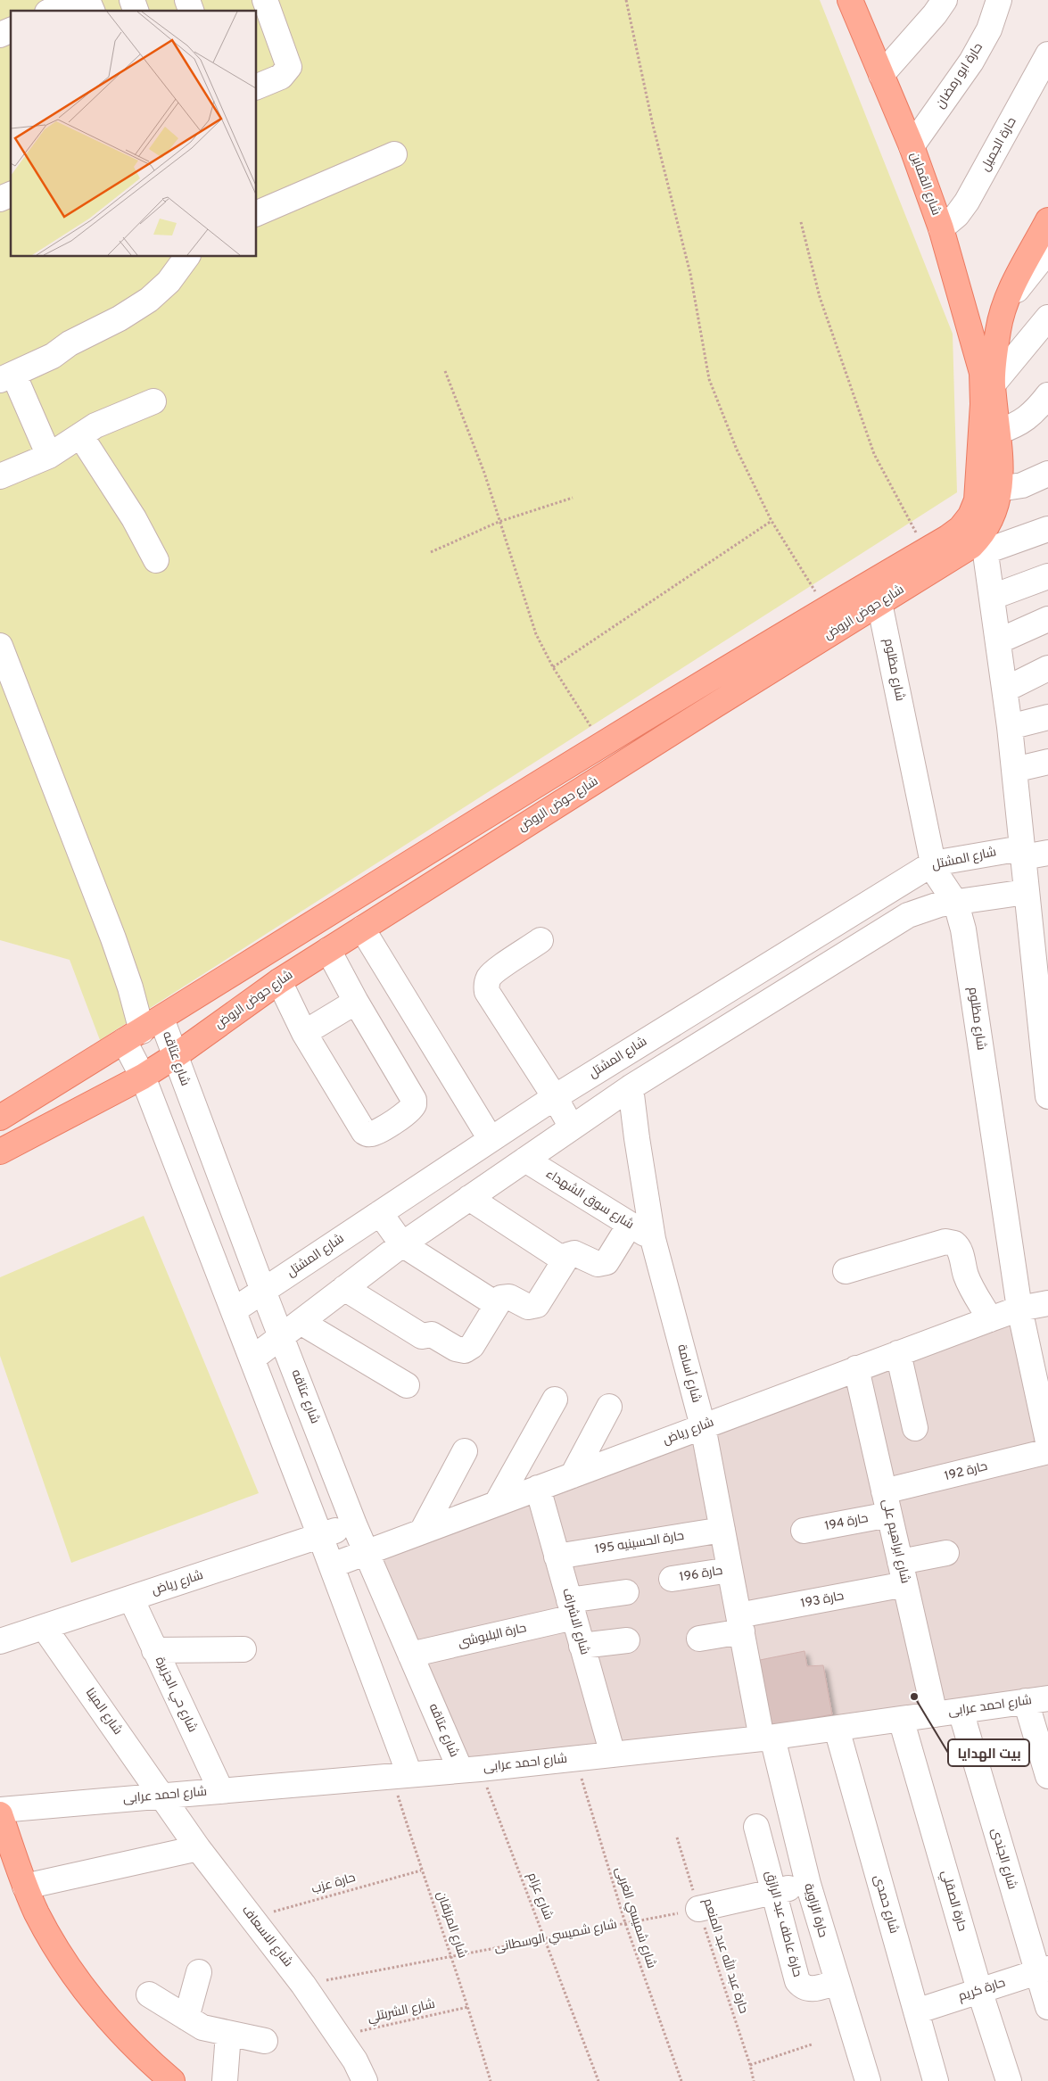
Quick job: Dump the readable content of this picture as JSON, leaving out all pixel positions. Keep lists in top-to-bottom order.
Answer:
{
  "streets": {
    "main road": ["شارع القماين", "شارع حوض الروض"],
    "street": [
      "حارة ابو رمضان",
      "حارة الجميل",
      "شارع مظلوم",
      "شارع المشتل",
      "شارع عتاقه",
      "شارع سوق الشهداء",
      "شارع أسامة",
      "شارع رياض",
      "حارة 192",
      "حارة 194",
      "شارع ابراهيم على",
      "حارة الحسينيه 195",
      "حارة 196",
      "حارة 193",
      "شارع الاشراف",
      "حارة البلبوشى",
      "شارع حي الجزيرة",
      "شارع احمد عرابى",
      "شارع المينا",
      "شارع الجندى",
      "حارة الصقلي",
      "شارع حمدى",
      "حارة الزاوية",
      "حارة عاطف عبد الرازق",
      "شارع الاسعاف",
      "حارة كريم"
    ],
    "path": [
      "حارة عزب",
      "شارع عزام",
      "شارع شميسي الغربى",
      "شارع المزلقان",
      "شارع شميسي الوسطانى",
      "حارة عبد الله عبد المنعم",
      "شارع الشربتلي"
    ]
  },
  "crossings": [
    ["حارة ابو رمضان", "شارع القماين"],
    ["حارة الجميل", "شارع القماين"],
    ["شارع القماين", "شارع حوض الروض"],
    ["شارع حوض الروض", "شارع مظلوم"],
    ["شارع حوض الروض", "شارع عتاقه"],
    ["شارع مظلوم", "شارع المشتل"],
    ["شارع مظلوم", "شارع رياض"],
    ["شارع المشتل", "شارع عتاقه"],
    ["شارع عتاقه", "شارع رياض"],
    ["شارع عتاقه", "حارة البلبوشى"],
    ["شارع عتاقه", "شارع احمد عرابى"],
    ["شارع عتاقه", "شارع عزام"],
    ["شارع سوق الشهداء", "شارع أسامة"],
    ["شارع أسامة", "شارع رياض"],
    ["شارع أسامة", "حارة الحسينيه 195"],
    ["شارع أسامة", "حارة 196"],
    ["شارع أسامة", "حارة 193"],
    ["شارع أسامة", "شارع احمد عرابى"],
    ["شارع أسامة", "حارة الزاوية"],
    ["شارع رياض", "شارع ابراهيم على"],
    ["شارع رياض", "شارع الاشراف"],
    ["شارع رياض", "شارع حي الجزيرة"],
    ["شارع رياض", "شارع المينا"],
    ["حارة 192", "شارع ابراهيم على"],
    ["حارة 194", "شارع ابراهيم على"],
    ["شارع ابراهيم على", "حارة 193"],
    ["شارع ابراهيم على", "شارع احمد عرابى"],
    ["حارة الحسينيه 195", "شارع الاشراف"],
    ["شارع الاشراف", "حارة البلبوشى"],
    ["شارع الاشراف", "شارع احمد عرابى"],
    ["شارع حي الجزيرة", "شارع احمد عرابى"],
    ["شارع احمد عرابى", "شارع المينا"],
    ["شارع احمد عرابى", "شارع الجندى"],
    ["شارع احمد عرابى", "شارع عزام"],
    ["شارع احمد عرابى", "حارة الصقلي"],
    ["شارع احمد عرابى", "شارع حمدى"],
    ["شارع احمد عرابى", "حارة الزاوية"],
    ["شارع احمد عرابى", "شارع شميسي الغربى"],
    ["شارع احمد عرابى", "شارع المزلقان"],
    ["شارع احمد عرابى", "شارع الاسعاف"],
    ["شارع المينا", "شارع الاسعاف"],
    ["شارع الجندى", "حارة كريم"],
    ["حارة عزب", "شارع المزلقان"],
    ["حارة عزب", "شارع الاسعاف"],
    ["شارع عزام", "شارع شميسي الوسطانى"],
    ["حارة الصقلي", "حارة كريم"],
    ["شارع حمدى", "حارة كريم"],
    ["حارة الزاوية", "حارة عاطف عبد الرازق"],
    ["شارع شميسي الغربى", "شارع شميسي الوسطانى"],
    ["شارع المزلقان", "شارع شميسي الوسطانى"],
    ["شارع المزلقان", "شارع الشربتلي"],
    ["شارع الاسعاف", "شارع شميسي الوسطانى"],
    ["شارع الاسعاف", "شارع الشربتلي"],
    ["شارع شميسي الوسطانى", "حارة عبد الله عبد المنعم"]
  ],
  "places": ["بيت الهدايا"]
}
